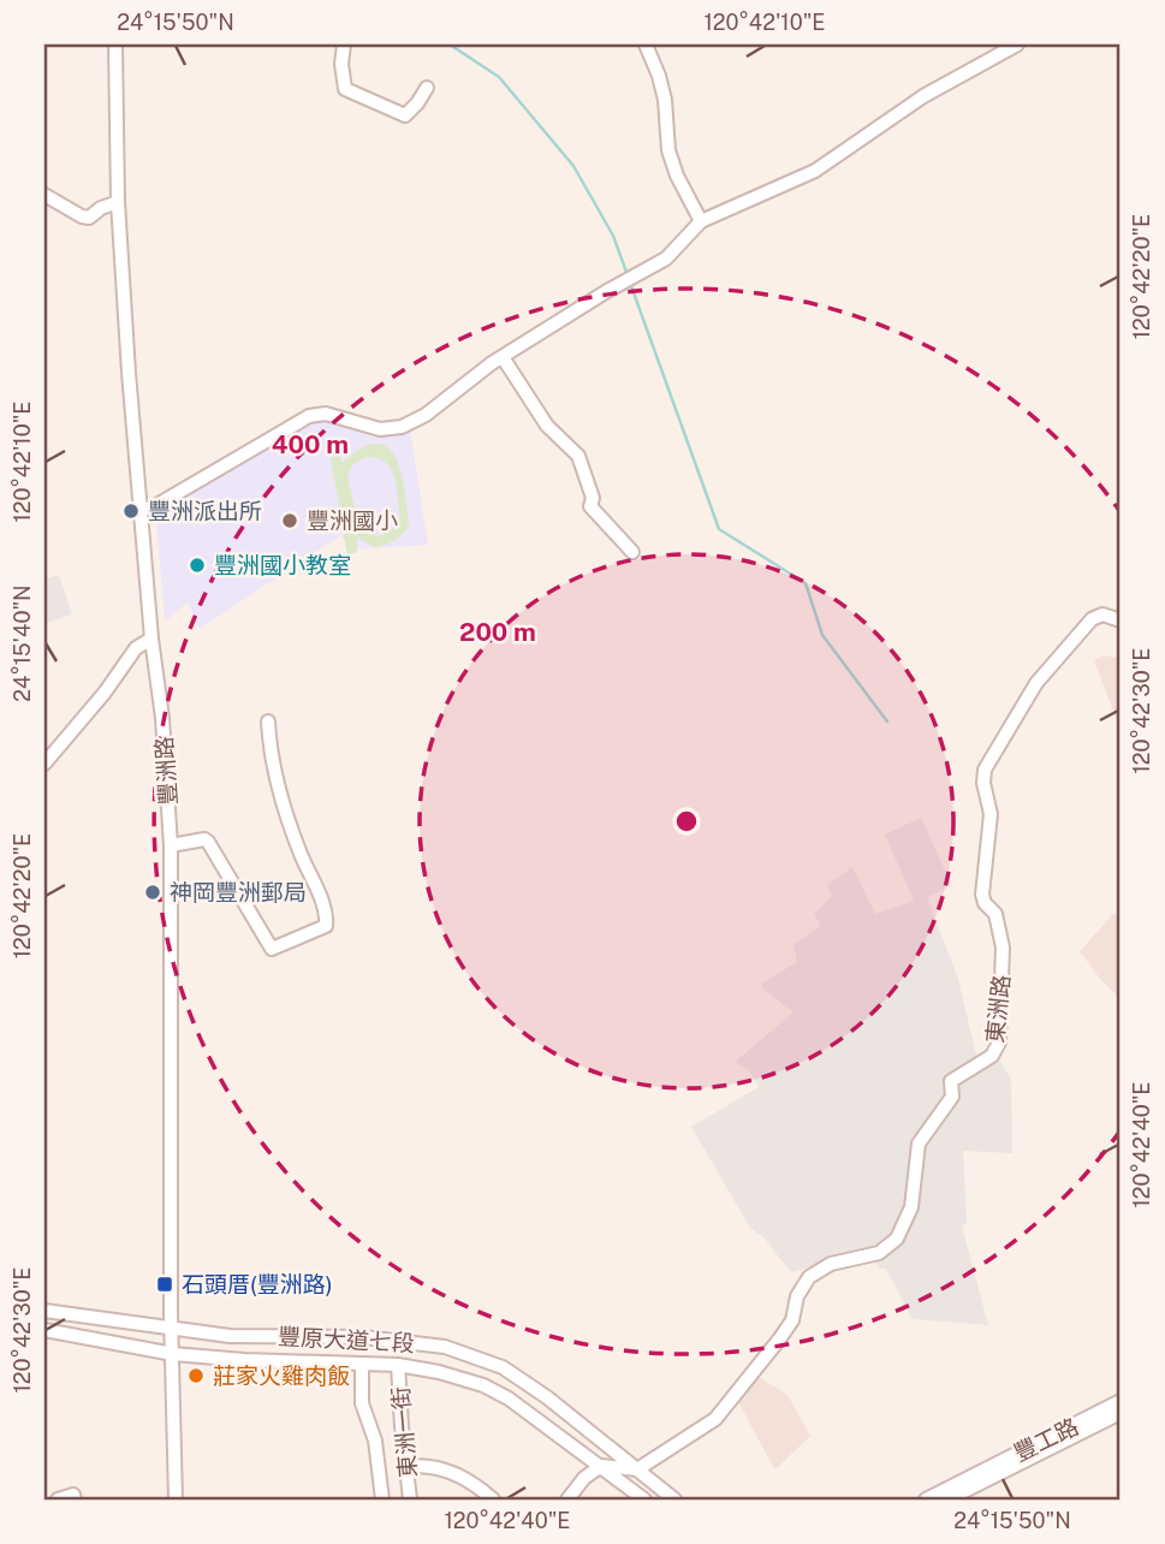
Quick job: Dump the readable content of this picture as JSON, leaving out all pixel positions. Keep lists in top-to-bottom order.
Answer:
{
  "streets": {
    "street": [
      "豐洲路",
      "東洲路",
      "豐原大道七段",
      "東洲一街",
      "豐工路"
    ]
  },
  "crossings": [
    ["豐洲路", "豐原大道七段"],
    ["東洲路", "豐原大道七段"],
    ["豐原大道七段", "東洲一街"]
  ],
  "places": {
    "other": [
      "豐洲派出所",
      "豐洲國小",
      "豐洲國小教室",
      "神岡豐洲郵局",
      "莊家火雞肉飯"
    ],
    "transit": ["石頭厝(豐洲路)"]
  },
  "coordinates": [
    "24°15'50\"N",
    "120°42'10\"E",
    "120°42'20\"E",
    "24°15'40\"N",
    "120°42'30\"E",
    "120°42'40\"E"
  ],
  "rings": ["400 m", "200 m"]
}
